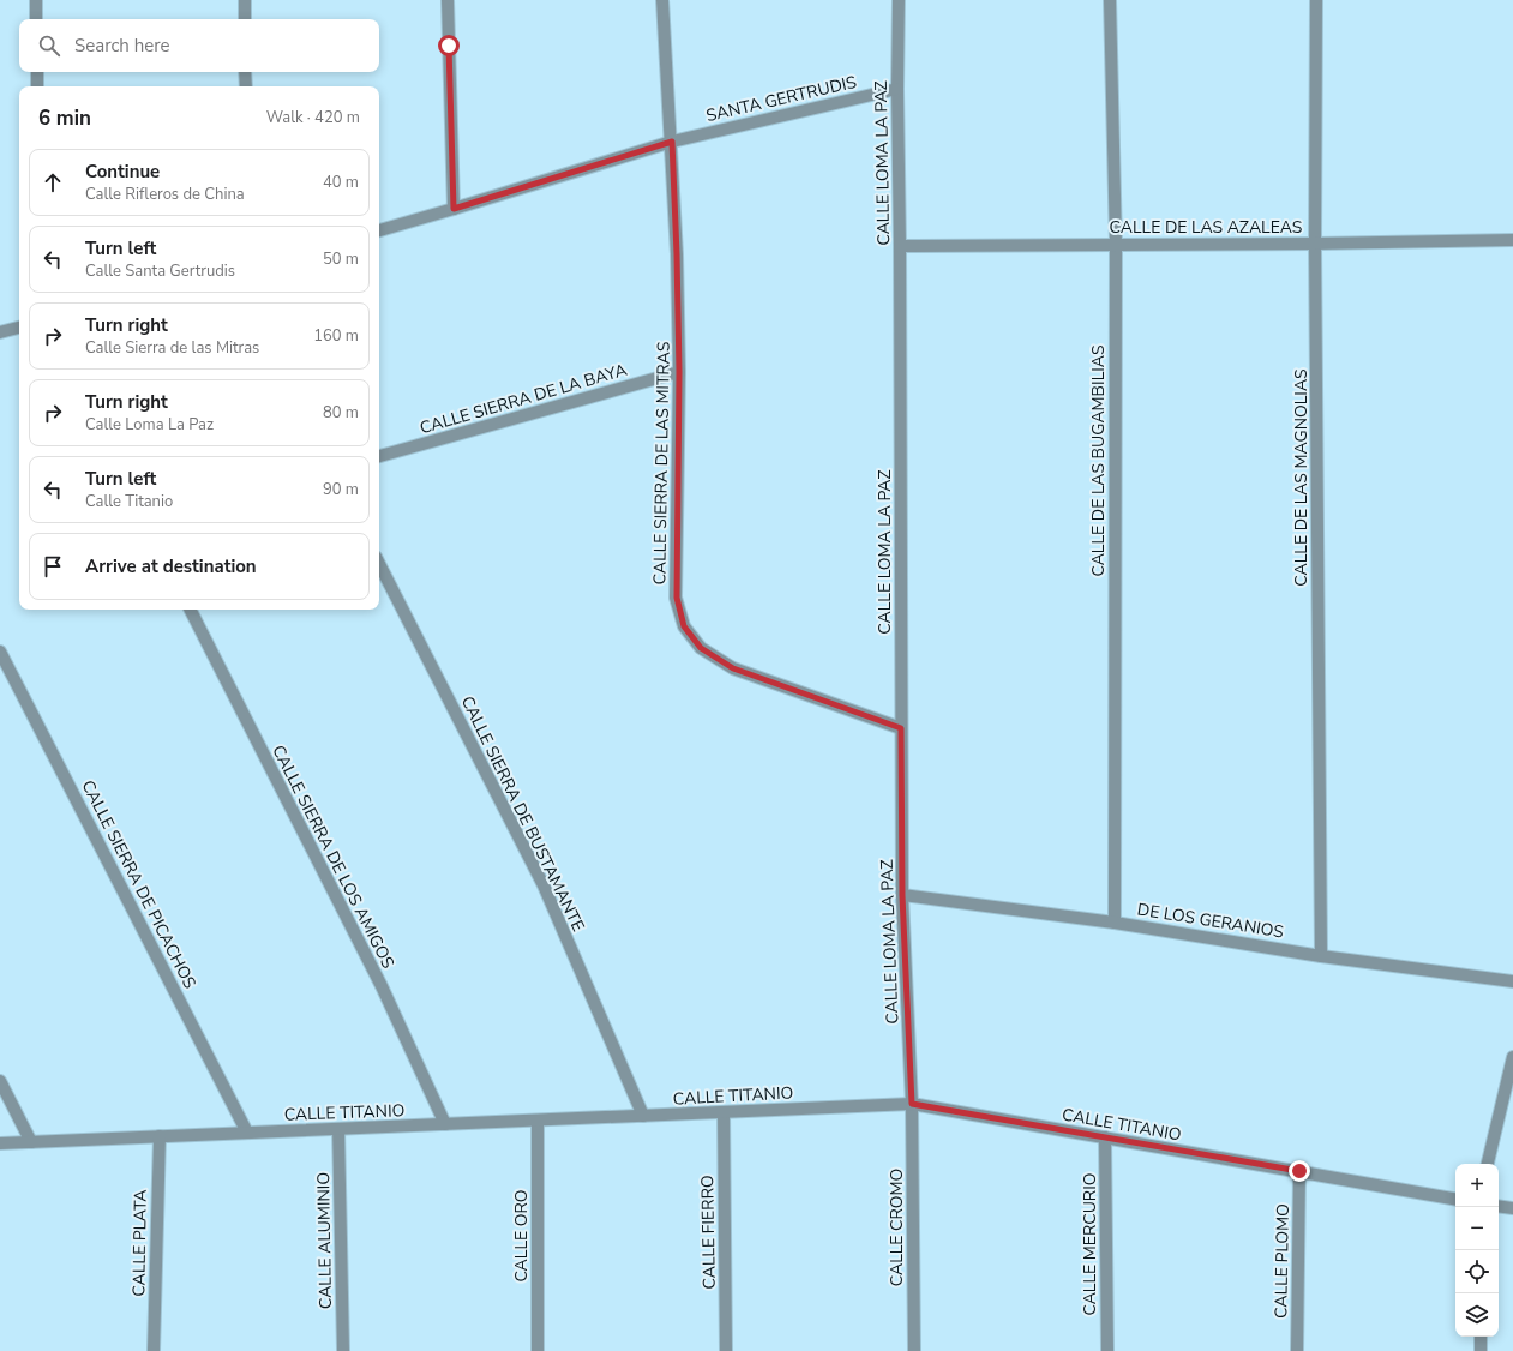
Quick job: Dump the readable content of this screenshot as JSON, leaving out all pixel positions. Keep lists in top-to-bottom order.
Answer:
{
  "streets": {
    "street": [
      "SANTA GERTRUDIS",
      "CALLE LOMA LA PAZ",
      "CALLE DE LAS AZALEAS",
      "CALLE SIERRA DE LA BAYA",
      "CALLE DE LAS BUGAMBILIAS",
      "CALLE SIERRA DE LAS MITRAS",
      "CALLE DE LAS MAGNOLIAS",
      "CALLE SIERRA DE BUSTAMANTE",
      "CALLE SIERRA DE LOS AMIGOS",
      "CALLE SIERRA DE PICACHOS",
      "DE LOS GERANIOS",
      "CALLE TITANIO",
      "CALLE CROMO",
      "CALLE FIERRO",
      "CALLE ORO",
      "CALLE ALUMINIO",
      "CALLE PLATA",
      "CALLE MERCURIO",
      "CALLE PLOMO"
    ]
  },
  "crossings": [
    ["SANTA GERTRUDIS", "CALLE LOMA LA PAZ"],
    ["SANTA GERTRUDIS", "CALLE SIERRA DE LAS MITRAS"],
    ["CALLE LOMA LA PAZ", "CALLE DE LAS AZALEAS"],
    ["CALLE LOMA LA PAZ", "CALLE SIERRA DE LAS MITRAS"],
    ["CALLE LOMA LA PAZ", "DE LOS GERANIOS"],
    ["CALLE LOMA LA PAZ", "CALLE TITANIO"],
    ["CALLE LOMA LA PAZ", "CALLE CROMO"],
    ["CALLE DE LAS AZALEAS", "CALLE DE LAS BUGAMBILIAS"],
    ["CALLE DE LAS AZALEAS", "CALLE DE LAS MAGNOLIAS"],
    ["CALLE SIERRA DE LA BAYA", "CALLE SIERRA DE LAS MITRAS"],
    ["CALLE DE LAS BUGAMBILIAS", "DE LOS GERANIOS"],
    ["CALLE DE LAS MAGNOLIAS", "DE LOS GERANIOS"],
    ["CALLE SIERRA DE BUSTAMANTE", "CALLE TITANIO"],
    ["CALLE SIERRA DE LOS AMIGOS", "CALLE TITANIO"],
    ["CALLE SIERRA DE PICACHOS", "CALLE TITANIO"],
    ["CALLE TITANIO", "CALLE CROMO"],
    ["CALLE TITANIO", "CALLE FIERRO"],
    ["CALLE TITANIO", "CALLE ORO"],
    ["CALLE TITANIO", "CALLE ALUMINIO"],
    ["CALLE TITANIO", "CALLE PLATA"],
    ["CALLE TITANIO", "CALLE MERCURIO"],
    ["CALLE TITANIO", "CALLE PLOMO"]
  ],
  "page": {
    "search": "Search here",
    "heading": ["6 min", "Walk · 420 m"],
    "list": [
      ["Continue", "Calle Rifleros de China", "40 m"],
      ["Turn left", "Calle Santa Gertrudis", "50 m"],
      ["Turn right", "Calle Sierra de las Mitras", "160 m"],
      ["Turn right", "Calle Loma La Paz", "80 m"],
      ["Turn left", "Calle Titanio", "90 m"],
      "Arrive at destination"
    ],
    "map_buttons": ["+", "−"]
  }
}
